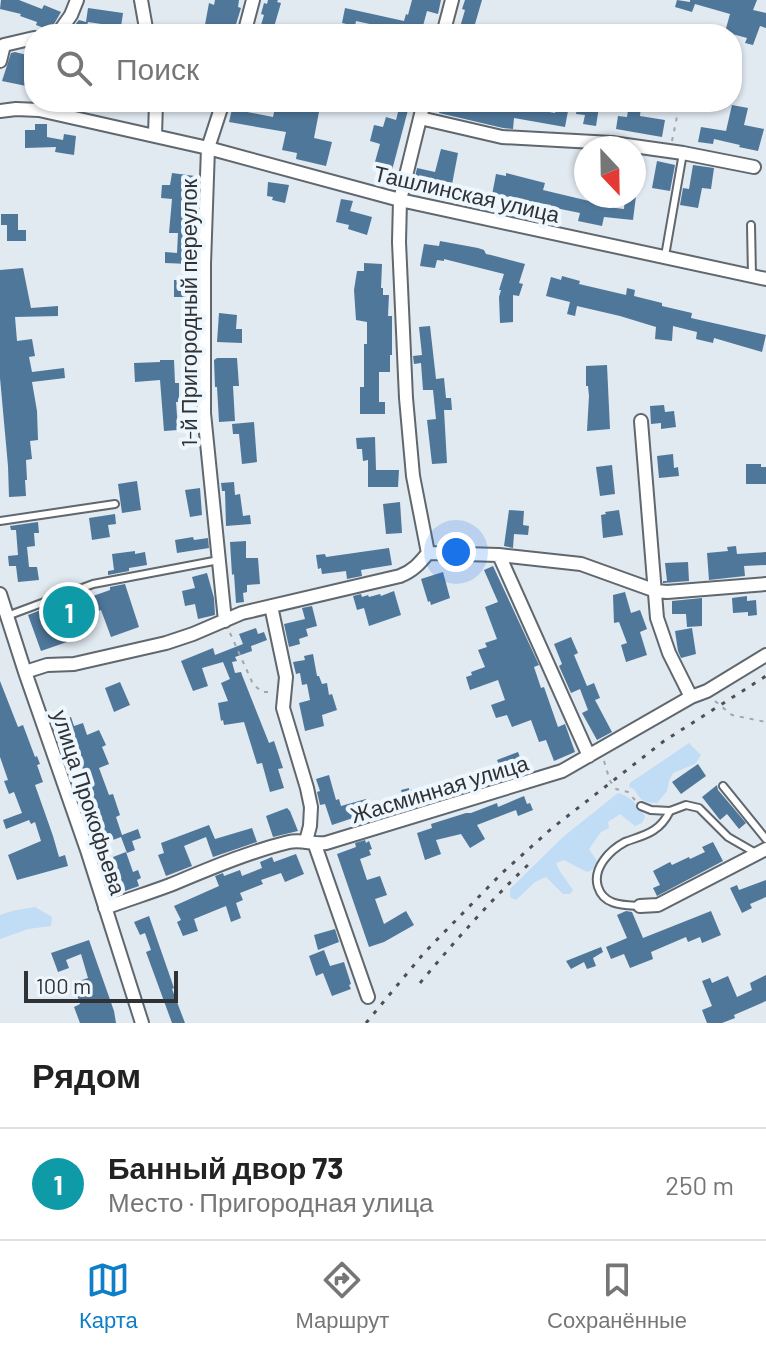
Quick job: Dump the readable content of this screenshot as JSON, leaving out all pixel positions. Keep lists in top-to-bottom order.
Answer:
{
  "streets": {
    "street": [
      "Ташлинская улица",
      "1-й Пригородный переулок",
      "Жасминная улица",
      "улица Прокофьева"
    ]
  },
  "crossings": [
    ["Ташлинская улица", "1-й Пригородный переулок"],
    ["Жасминная улица", "улица Прокофьева"]
  ],
  "scale_bar": "100 m",
  "north": "bottom",
  "page": {
    "search": "Поиск",
    "pins": "1",
    "scale": "100 m",
    "heading": "Рядом",
    "list": [
      {
        "mark": "1",
        "name": "Банный двор 73",
        "note": "Место · Пригородная улица",
        "value": "250 m"
      }
    ],
    "nav": ["Карта", "Маршрут", "Сохранённые"]
  }
}
